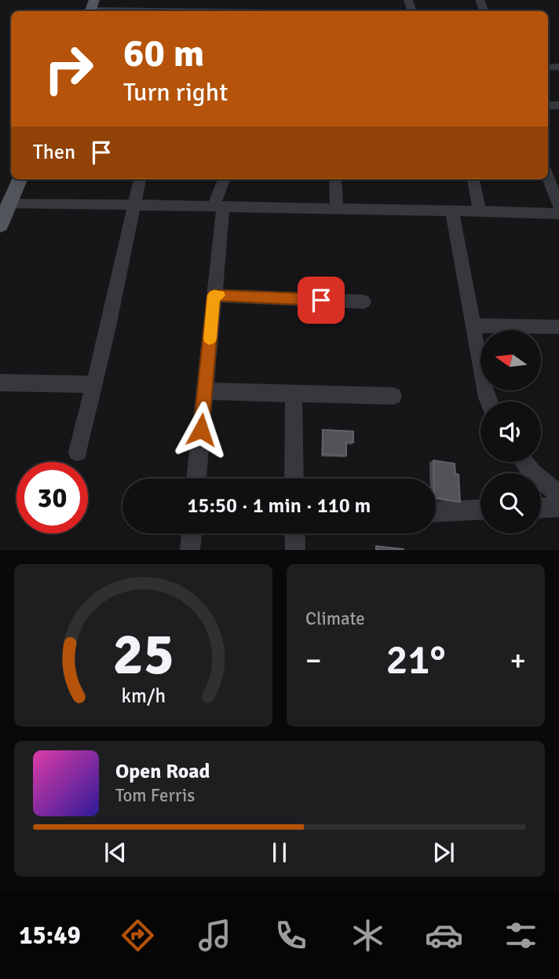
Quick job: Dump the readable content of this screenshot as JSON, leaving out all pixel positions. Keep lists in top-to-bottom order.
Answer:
{
  "north": "left",
  "page": {
    "turn": ["60 m", "Turn right"],
    "then": "Then",
    "limit": "30",
    "trip": "15:50 · 1 min · 110 m",
    "tile": "Climate",
    "heat": ["−", "21°", "+"],
    "song": ["Open Road", "Tom Ferris"],
    "tabs": "15:49",
    "gauge": ["25", "km/h"]
  }
}
